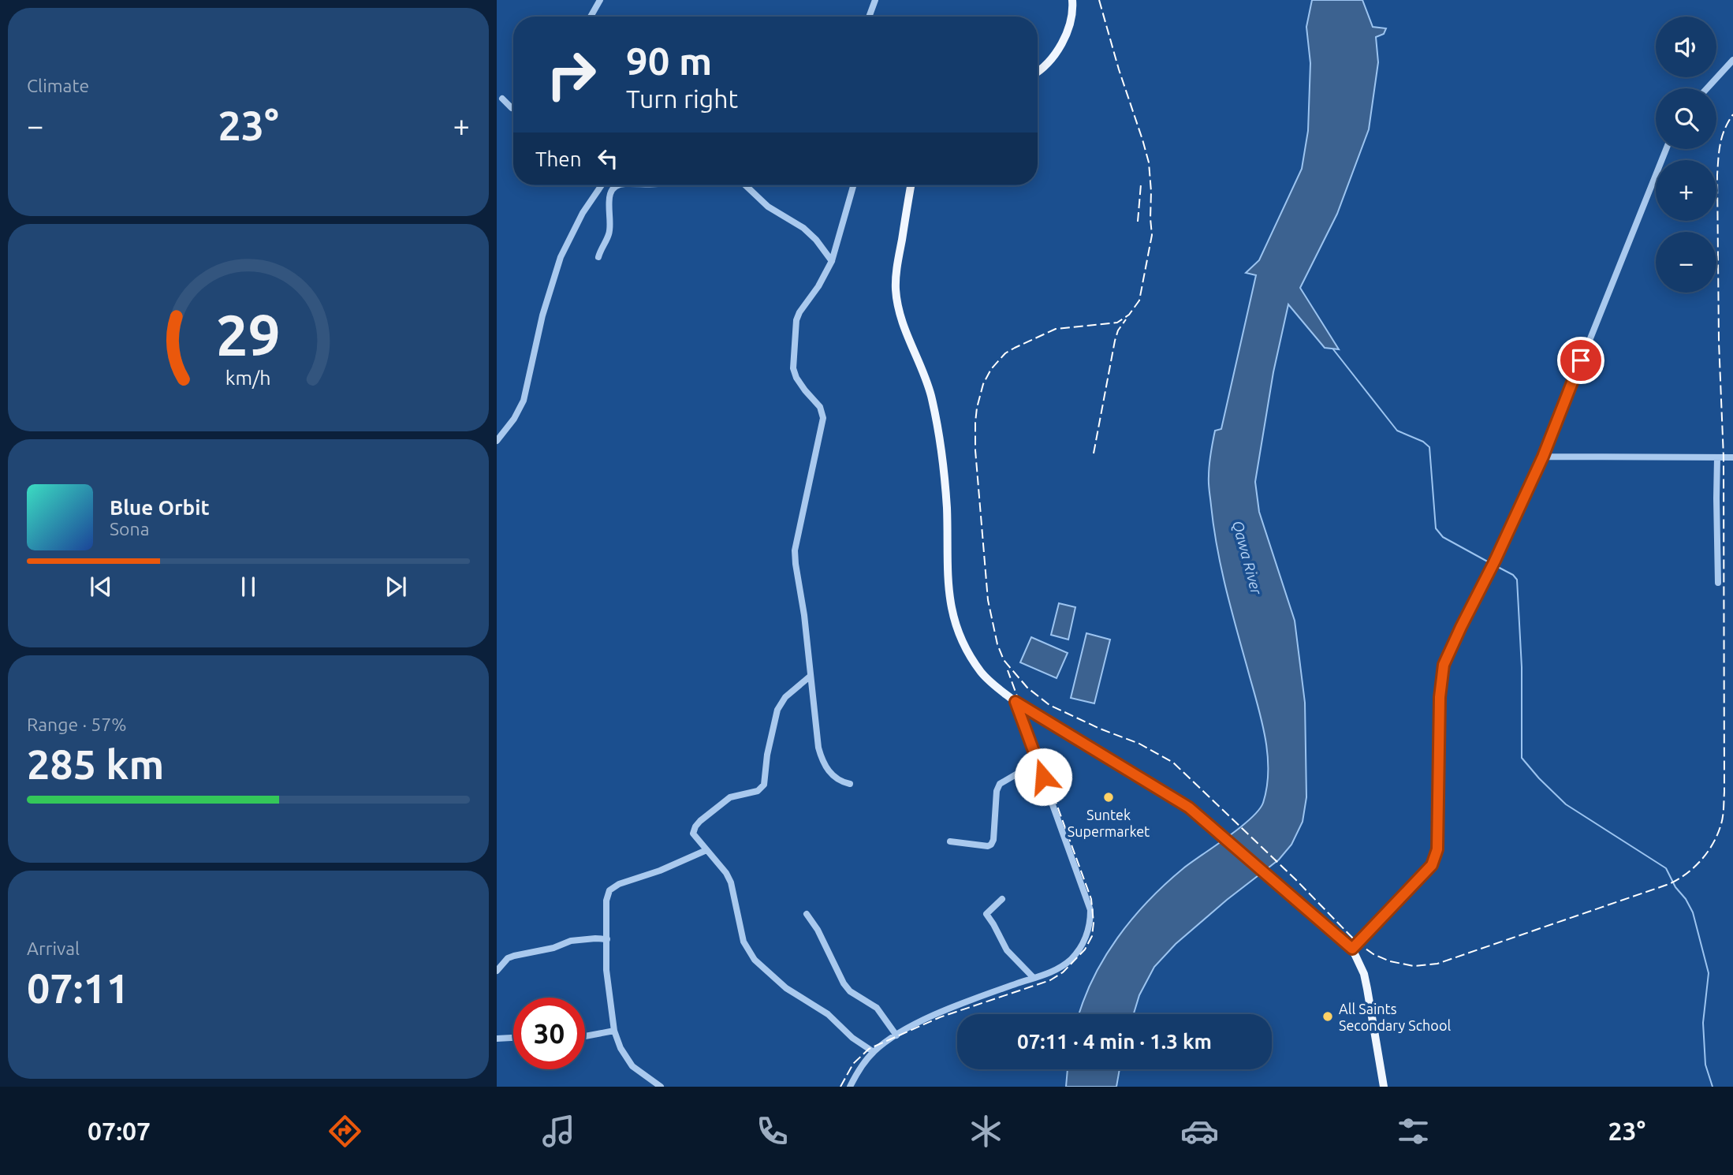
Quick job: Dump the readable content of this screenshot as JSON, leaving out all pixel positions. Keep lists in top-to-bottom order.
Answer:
{
  "water": ["Qawa River"],
  "places": ["Suntek Supermarket", "All Saints Secondary School"],
  "page": {
    "tile": [
      "Climate",
      ["Range · 57%", "285 km"],
      ["Arrival", "07:11"]
    ],
    "map_buttons": ["+", "−"],
    "turn": ["90 m", "Turn right"],
    "heat": ["−", "23°", "+"],
    "then": "Then",
    "song": ["Blue Orbit", "Sona"],
    "limit": "30",
    "trip": "07:11 · 4 min · 1.3 km",
    "tabs": ["07:07", "23°"],
    "gauge": ["29", "km/h"]
  }
}
